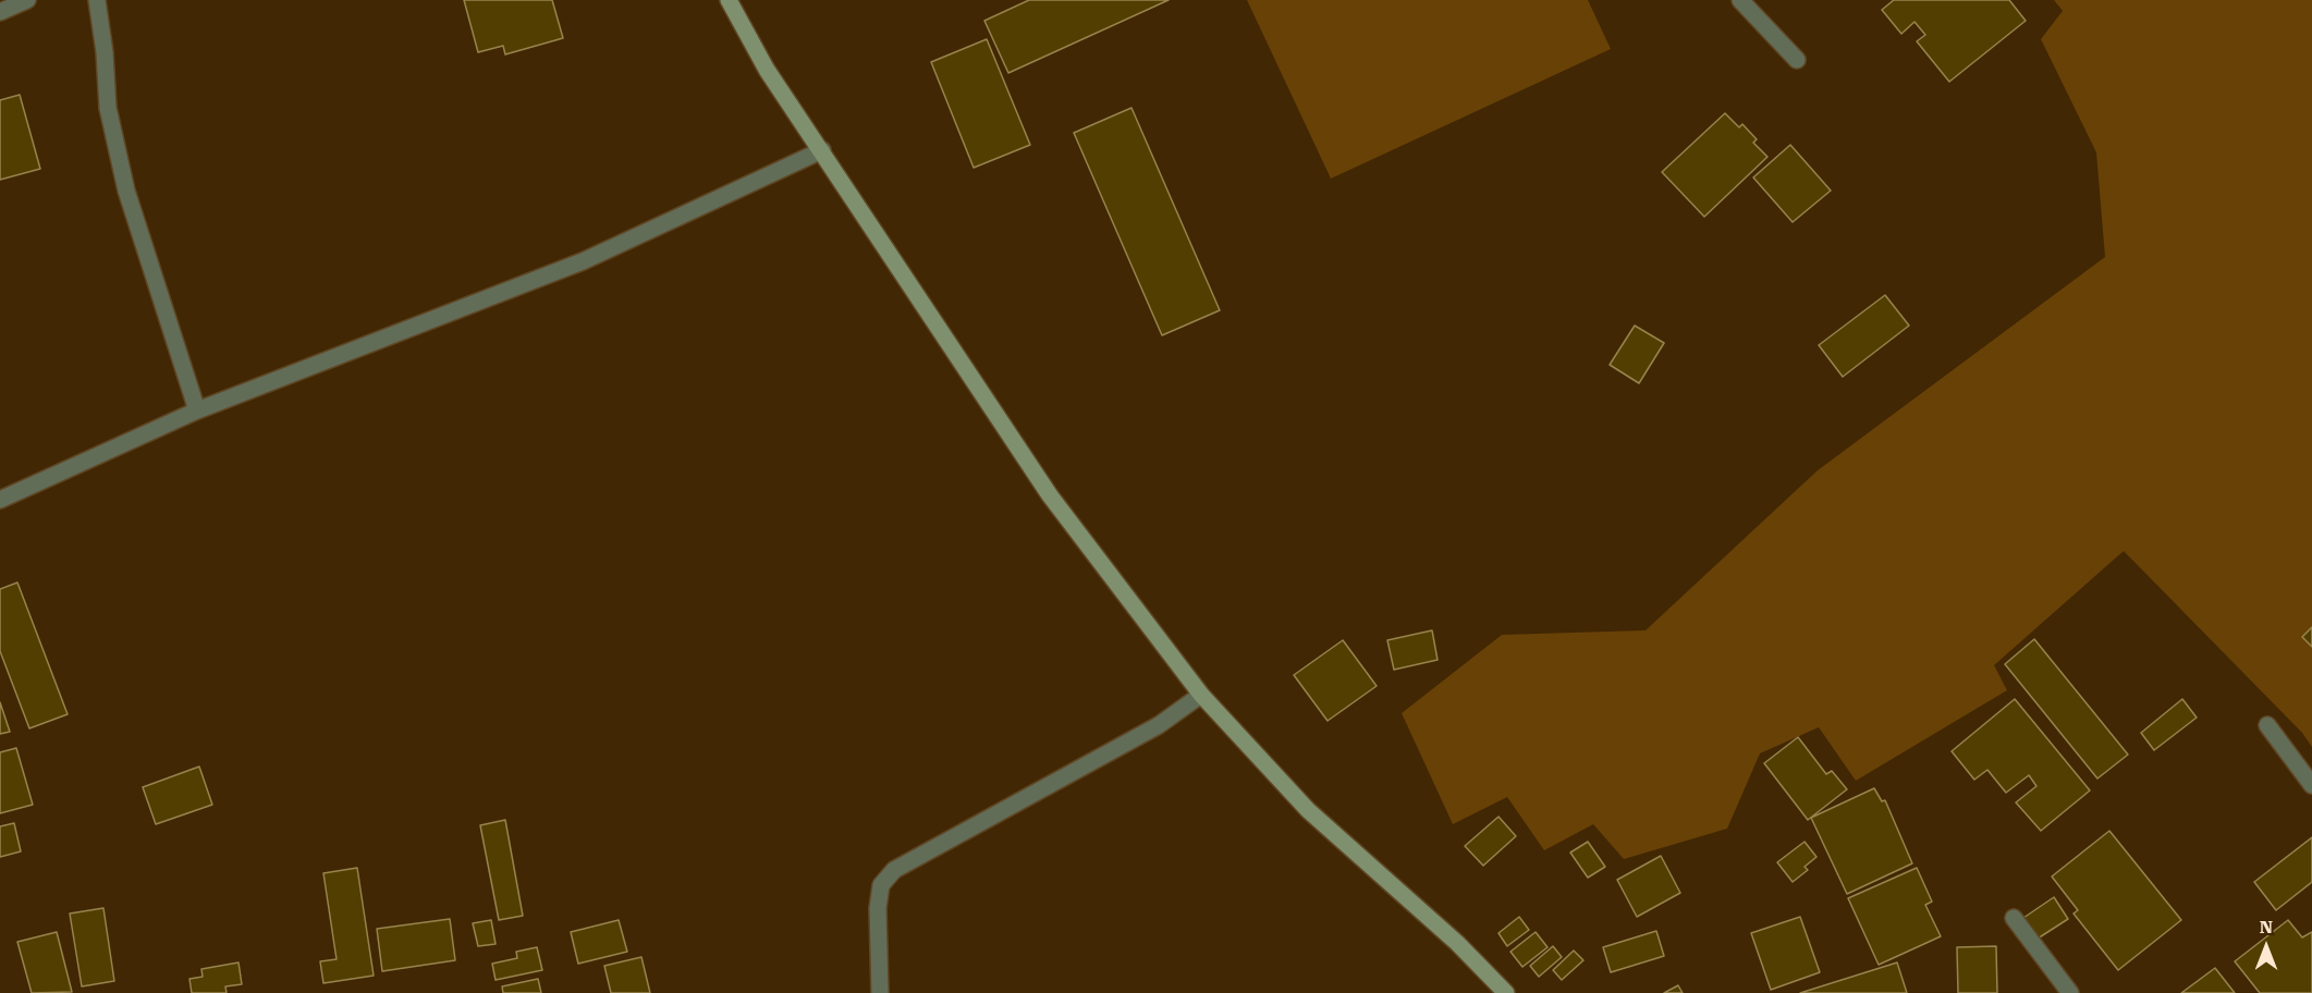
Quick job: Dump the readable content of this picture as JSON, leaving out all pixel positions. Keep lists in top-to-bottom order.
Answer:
{
  "north": "top"
}
